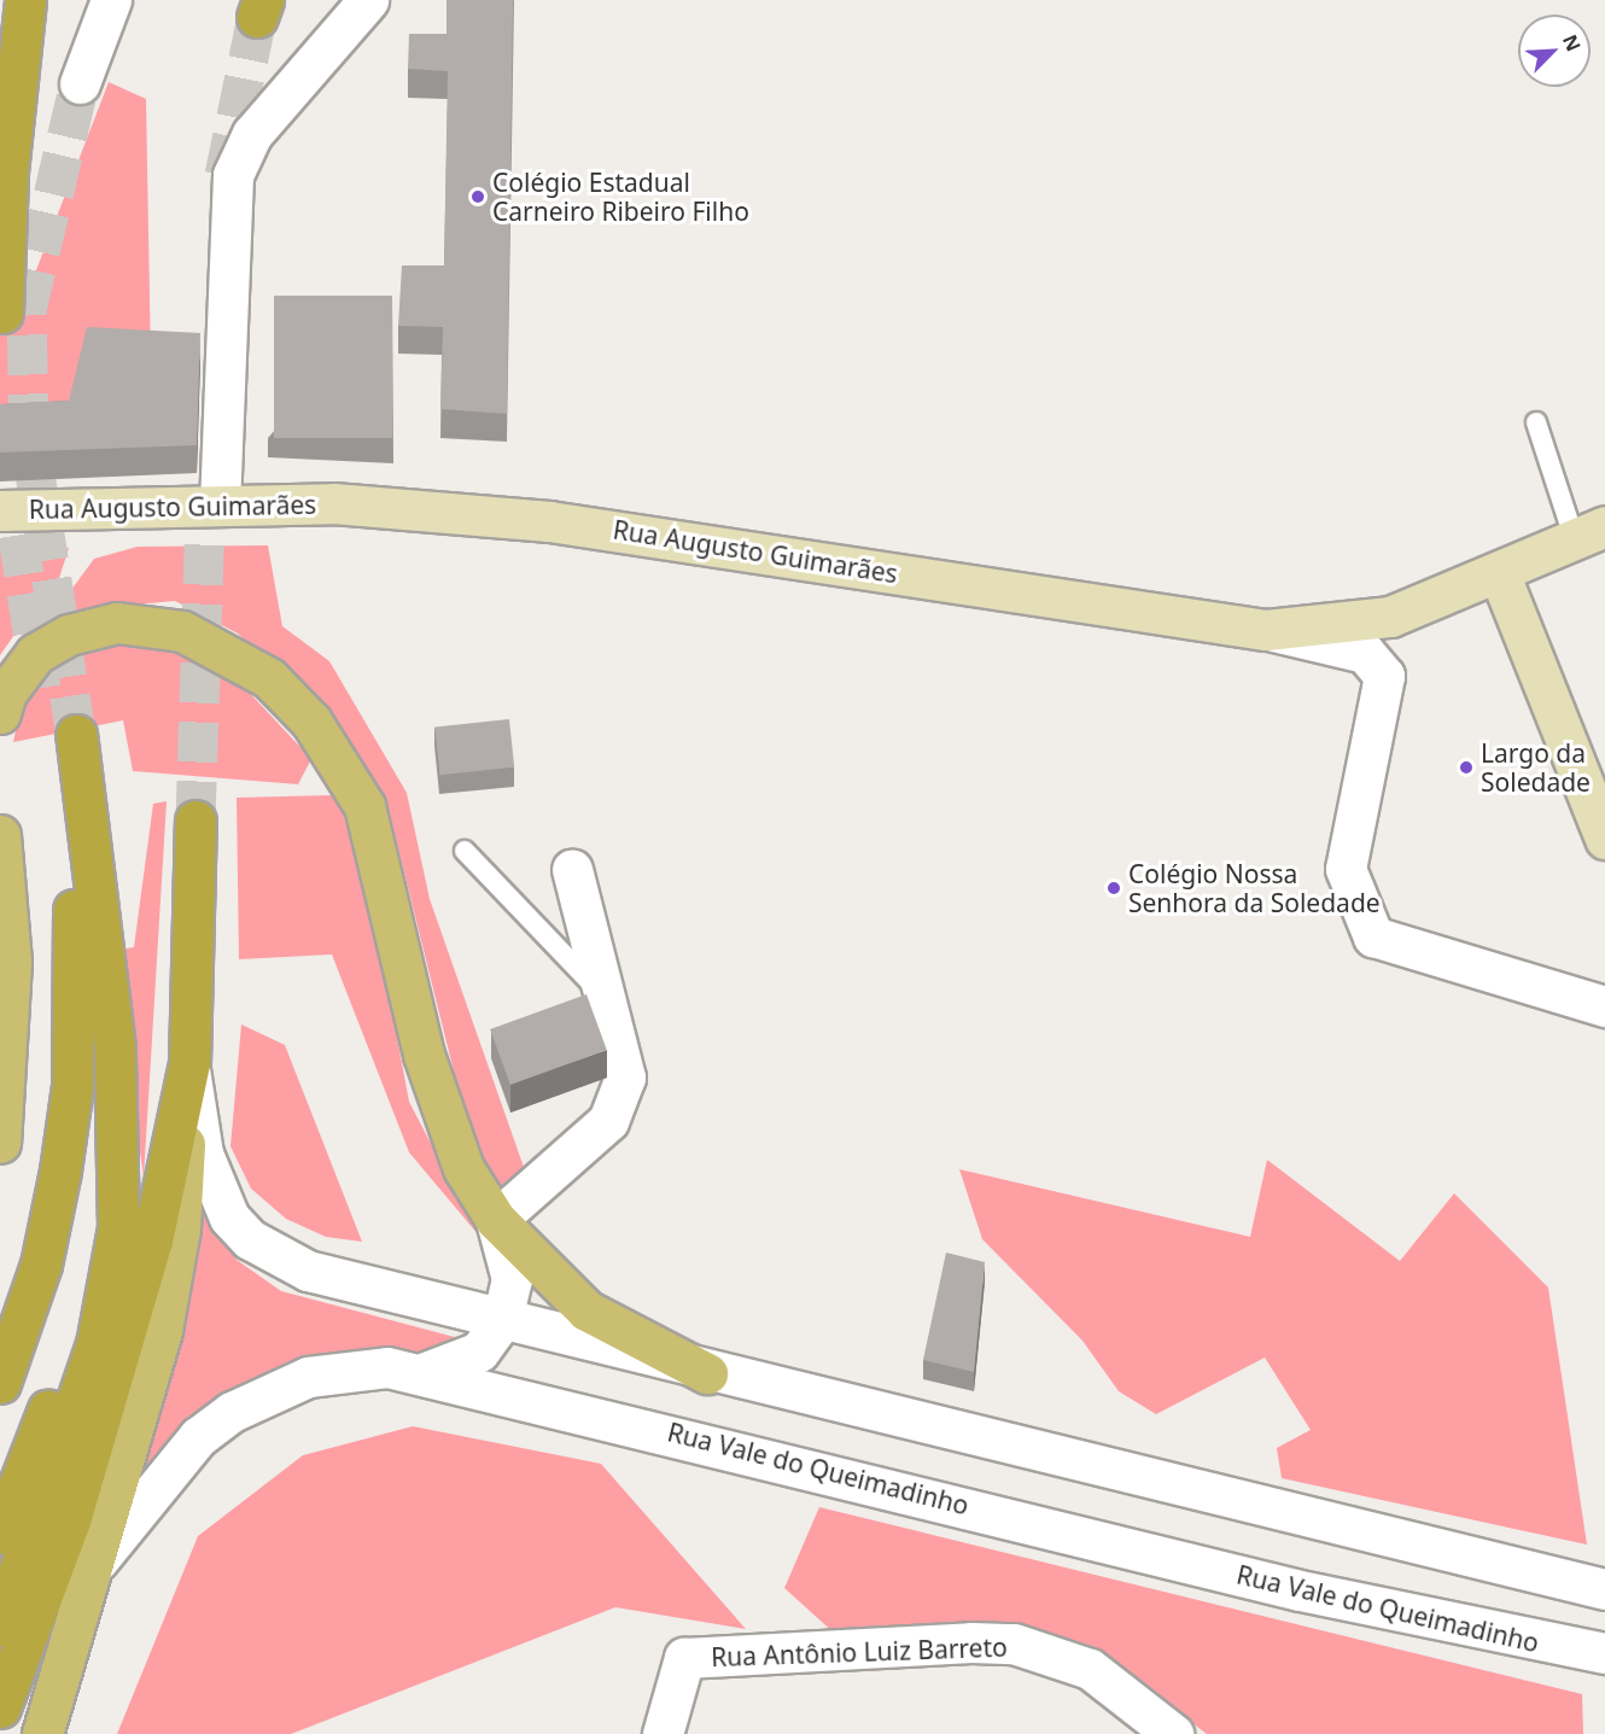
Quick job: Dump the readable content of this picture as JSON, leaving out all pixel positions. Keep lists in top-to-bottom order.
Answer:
{
  "streets": {
    "main road": ["Rua Augusto Guimarães"],
    "street": ["Rua Vale do Queimadinho", "Rua Antônio Luiz Barreto"]
  },
  "places": ["Colégio Estadual Carneiro Ribeiro Filho", "Largo da Soledade", "Colégio Nossa Senhora da Soledade"],
  "north": "top right"
}
